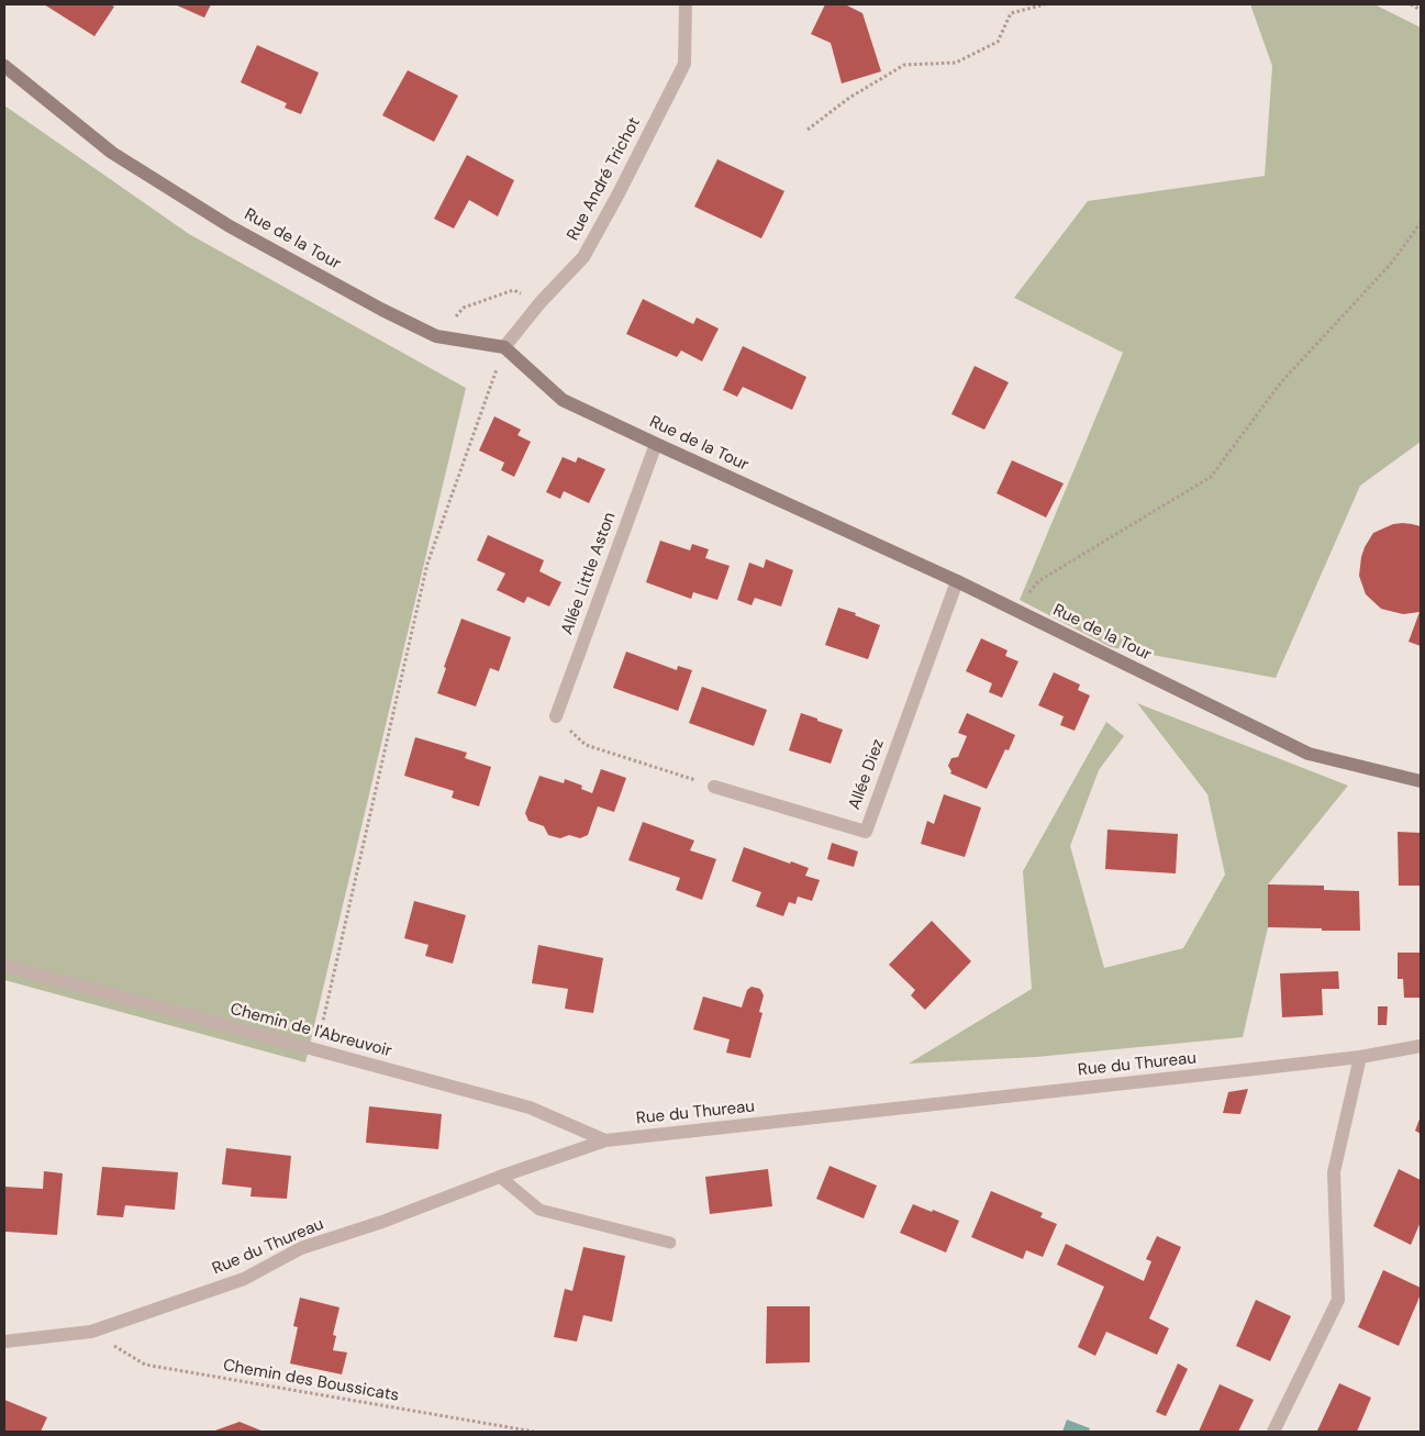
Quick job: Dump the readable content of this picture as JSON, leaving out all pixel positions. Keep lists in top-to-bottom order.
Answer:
{
  "streets": {
    "street": [
      "Rue André Trichot",
      "Rue de la Tour",
      "Allée Little Aston",
      "Allée Diez",
      "Chemin de l'Abreuvoir",
      "Rue du Thureau"
    ],
    "path": ["Chemin des Boussicats"]
  },
  "crossings": [
    ["Rue André Trichot", "Rue de la Tour"],
    ["Rue de la Tour", "Allée Little Aston"],
    ["Rue de la Tour", "Allée Diez"],
    ["Chemin de l'Abreuvoir", "Rue du Thureau"],
    ["Rue du Thureau", "Chemin des Boussicats"]
  ]
}
